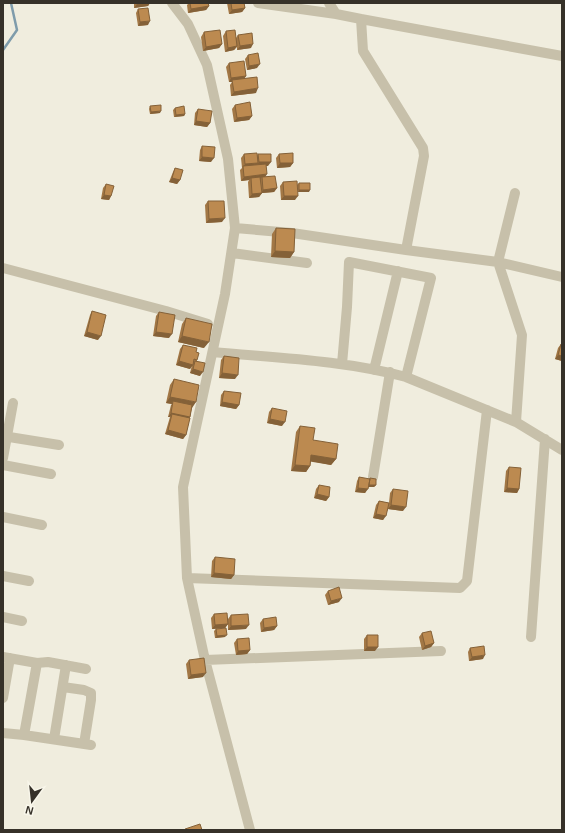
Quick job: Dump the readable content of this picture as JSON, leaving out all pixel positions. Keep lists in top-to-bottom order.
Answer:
{
  "north": "bottom"
}
